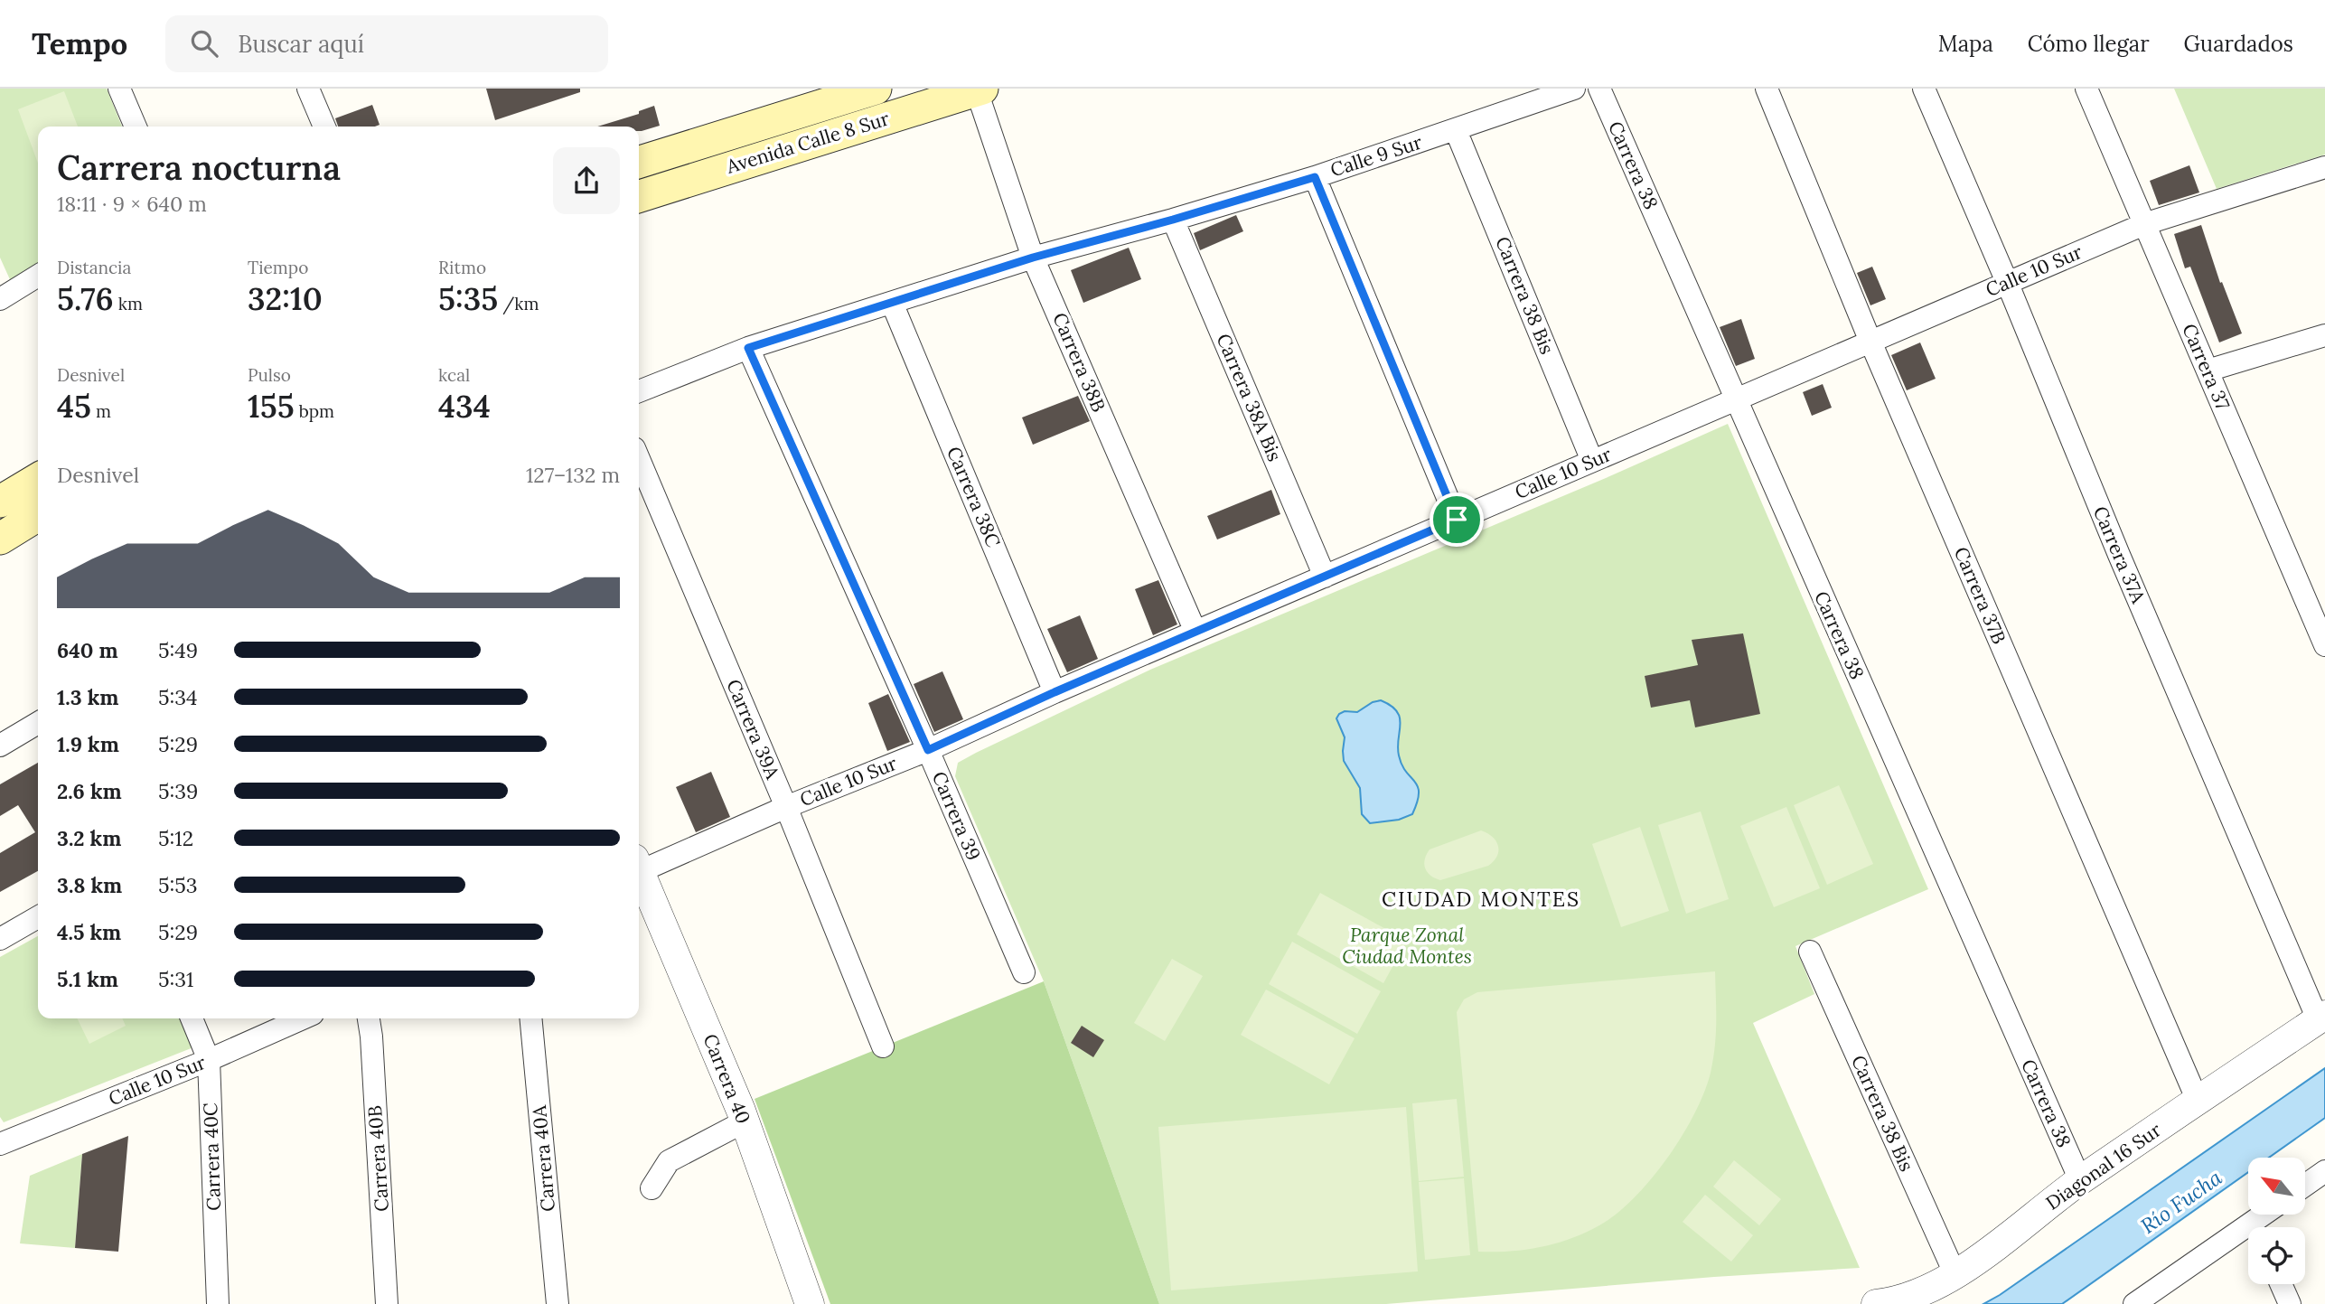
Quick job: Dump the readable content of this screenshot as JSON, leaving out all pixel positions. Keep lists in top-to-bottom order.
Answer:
{
  "streets": {
    "main road": ["Avenida Calle 8 Sur"],
    "street": [
      "Calle 9 Sur",
      "Carrera 38",
      "Calle 10 Sur",
      "Carrera 38 Bis",
      "Carrera 38B",
      "Carrera 37",
      "Carrera 38A Bis",
      "Carrera 38C",
      "Carrera 37A",
      "Carrera 37B",
      "Carrera 39A",
      "Carrera 39",
      "Carrera 40",
      "Carrera 40C",
      "Carrera 40B",
      "Carrera 40A",
      "Diagonal 16 Sur"
    ]
  },
  "crossings": [
    ["Avenida Calle 8 Sur", "Carrera 38B"],
    ["Calle 9 Sur", "Carrera 38 Bis"],
    ["Calle 9 Sur", "Carrera 38B"],
    ["Calle 9 Sur", "Carrera 38A Bis"],
    ["Calle 9 Sur", "Carrera 38C"],
    ["Calle 9 Sur", "Carrera 39"],
    ["Carrera 38", "Calle 10 Sur"],
    ["Carrera 38", "Diagonal 16 Sur"],
    ["Calle 10 Sur", "Carrera 38 Bis"],
    ["Calle 10 Sur", "Carrera 38B"],
    ["Calle 10 Sur", "Carrera 37"],
    ["Calle 10 Sur", "Carrera 38A Bis"],
    ["Calle 10 Sur", "Carrera 38C"],
    ["Calle 10 Sur", "Carrera 37A"],
    ["Calle 10 Sur", "Carrera 37B"],
    ["Calle 10 Sur", "Carrera 39A"],
    ["Calle 10 Sur", "Carrera 39"],
    ["Calle 10 Sur", "Carrera 40C"],
    ["Carrera 38 Bis", "Diagonal 16 Sur"],
    ["Carrera 37A", "Diagonal 16 Sur"],
    ["Carrera 37B", "Diagonal 16 Sur"]
  ],
  "districts": ["CIUDAD MONTES"],
  "water": ["Río Fucha"],
  "parks": ["Parque Zonal Ciudad Montes"],
  "north": "top left",
  "page": {
    "header": "Tempo",
    "search": "Buscar aquí",
    "nav": ["Mapa", "Cómo llegar", "Guardados"],
    "heading": ["Carrera nocturna", "18:11 · 9 × 640 m"],
    "stats": [
      ["Distancia", "5.76 km"],
      ["Tiempo", "32:10"],
      ["Ritmo", "5:35 /km"],
      ["Desnivel", "45 m"],
      ["Pulso", "155 bpm"],
      ["kcal", "434"]
    ],
    "chart": ["Desnivel", "127–132 m"],
    "list": [
      {
        "name": "640 m",
        "note": "5:49"
      },
      {
        "name": "1.3 km",
        "note": "5:34"
      },
      {
        "name": "1.9 km",
        "note": "5:29"
      },
      {
        "name": "2.6 km",
        "note": "5:39"
      },
      {
        "name": "3.2 km",
        "note": "5:12"
      },
      {
        "name": "3.8 km",
        "note": "5:53"
      },
      {
        "name": "4.5 km",
        "note": "5:29"
      },
      {
        "name": "5.1 km",
        "note": "5:31"
      }
    ]
  }
}
